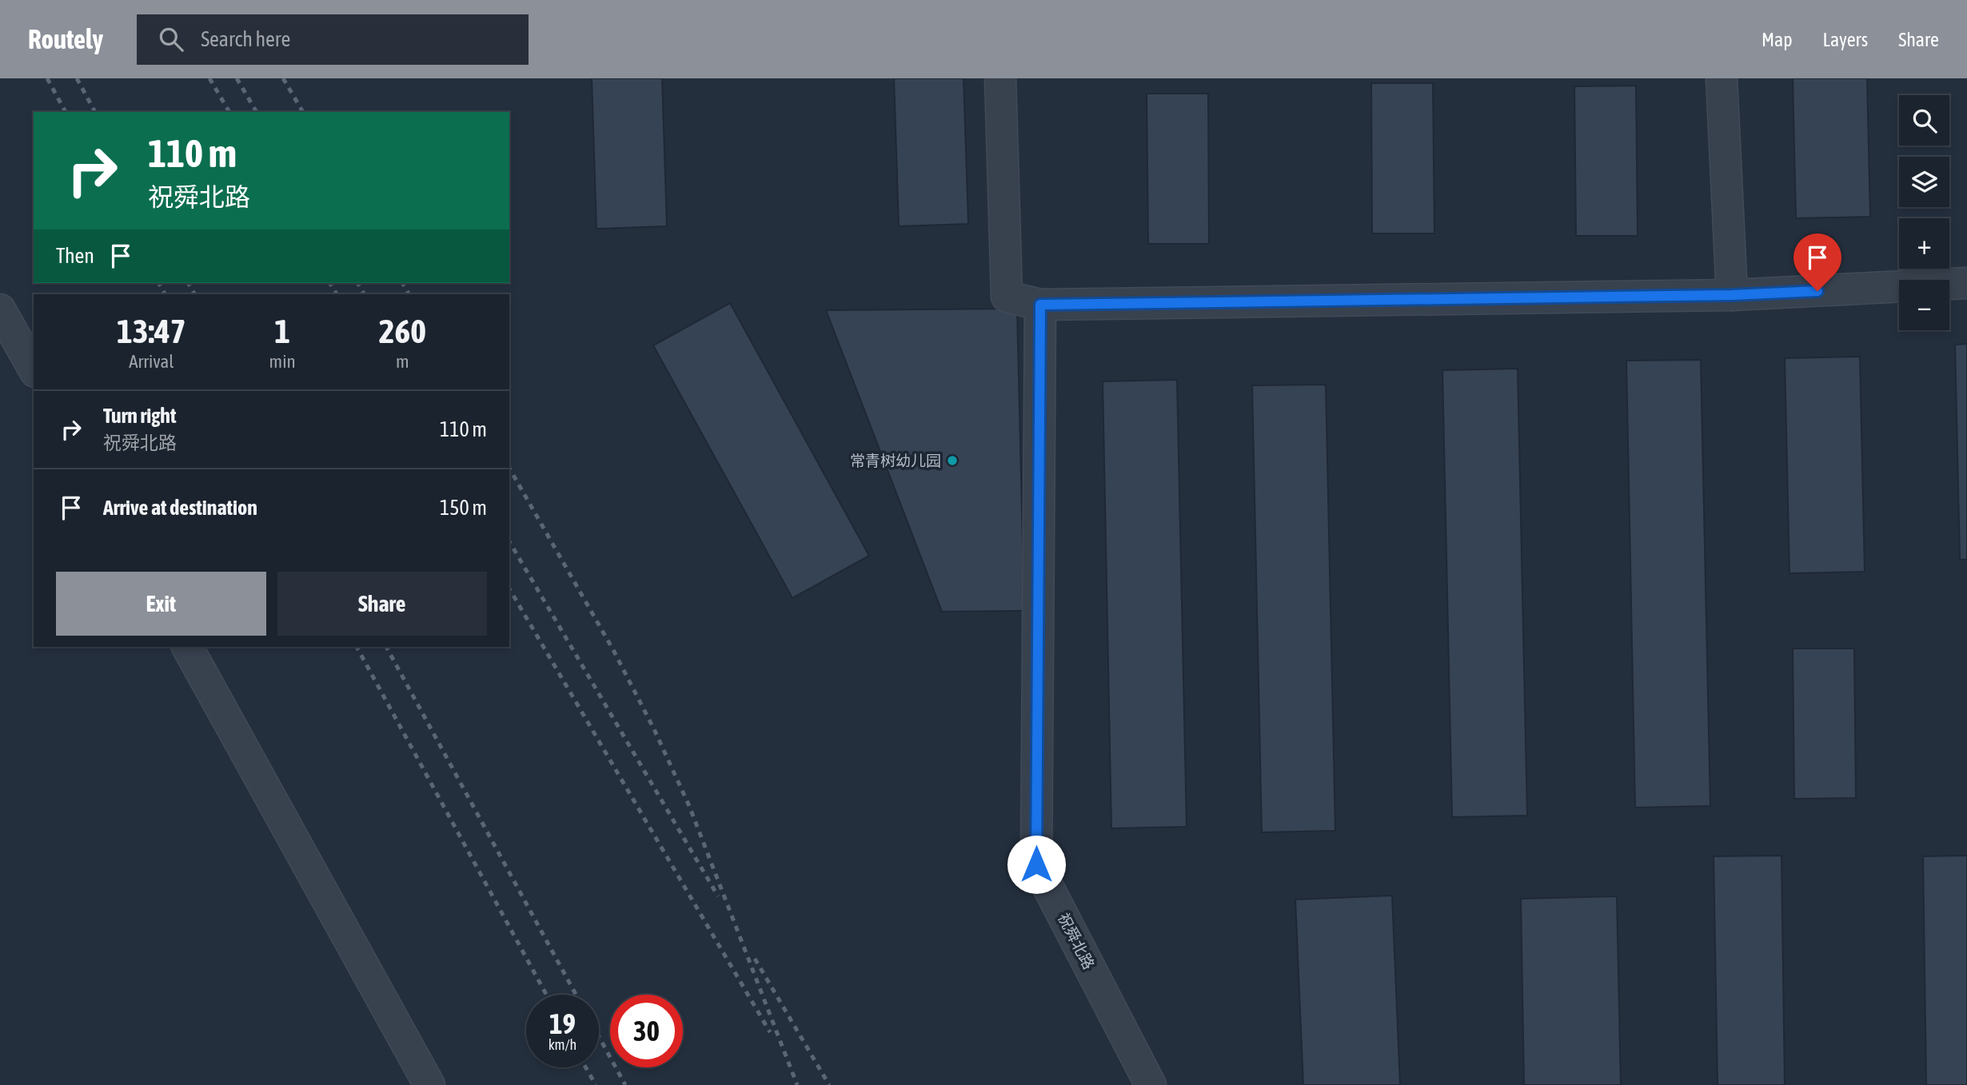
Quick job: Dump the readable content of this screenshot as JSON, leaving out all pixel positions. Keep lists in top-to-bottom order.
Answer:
{
  "streets": {
    "street": ["祝舜北路"]
  },
  "places": ["常青树幼儿园"],
  "page": {
    "header": "Routely",
    "search": "Search here",
    "nav": ["Map", "Layers", "Share"],
    "map_buttons": ["+", "−"],
    "turn": ["110 m", "祝舜北路"],
    "then": "Then",
    "eta": [
      "13:47",
      "Arrival",
      "1",
      "min",
      "260",
      "m"
    ],
    "list": [
      {
        "name": "Turn right",
        "note": "祝舜北路",
        "value": "110 m"
      },
      {
        "name": "Arrive at destination",
        "value": "150 m"
      }
    ],
    "buttons": ["Exit", "Share"],
    "speed": "19 km/h",
    "limit": "30"
  }
}
